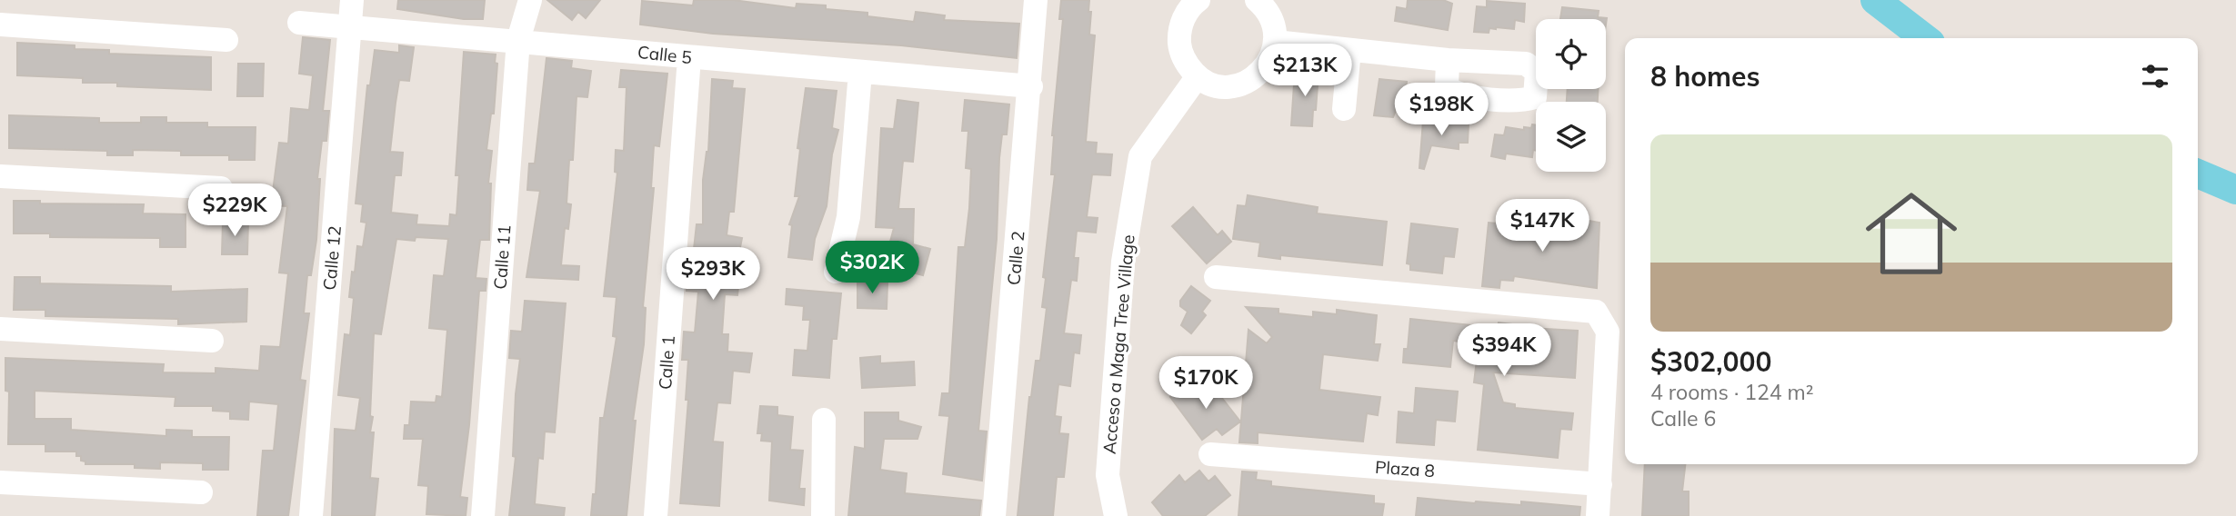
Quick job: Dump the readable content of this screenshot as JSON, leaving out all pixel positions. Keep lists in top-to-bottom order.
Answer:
{
  "streets": {
    "street": [
      "Calle 5",
      "Calle 11",
      "Calle 12",
      "Calle 2",
      "Acceso a Maga Tree Village",
      "Calle 1",
      "Plaza 8"
    ]
  },
  "crossings": [
    ["Calle 5", "Calle 11"],
    ["Calle 5", "Calle 12"],
    ["Calle 5", "Calle 2"],
    ["Calle 5", "Calle 1"]
  ],
  "page": {
    "heading": "8 homes",
    "price": [
      "$213K",
      "$198K",
      "$229K",
      "$147K",
      "$302K",
      "$293K",
      "$394K",
      "$170K"
    ],
    "list": [
      {
        "name": "$302,000",
        "note": "4 rooms · 124 m² · Calle 6"
      }
    ]
  }
}
